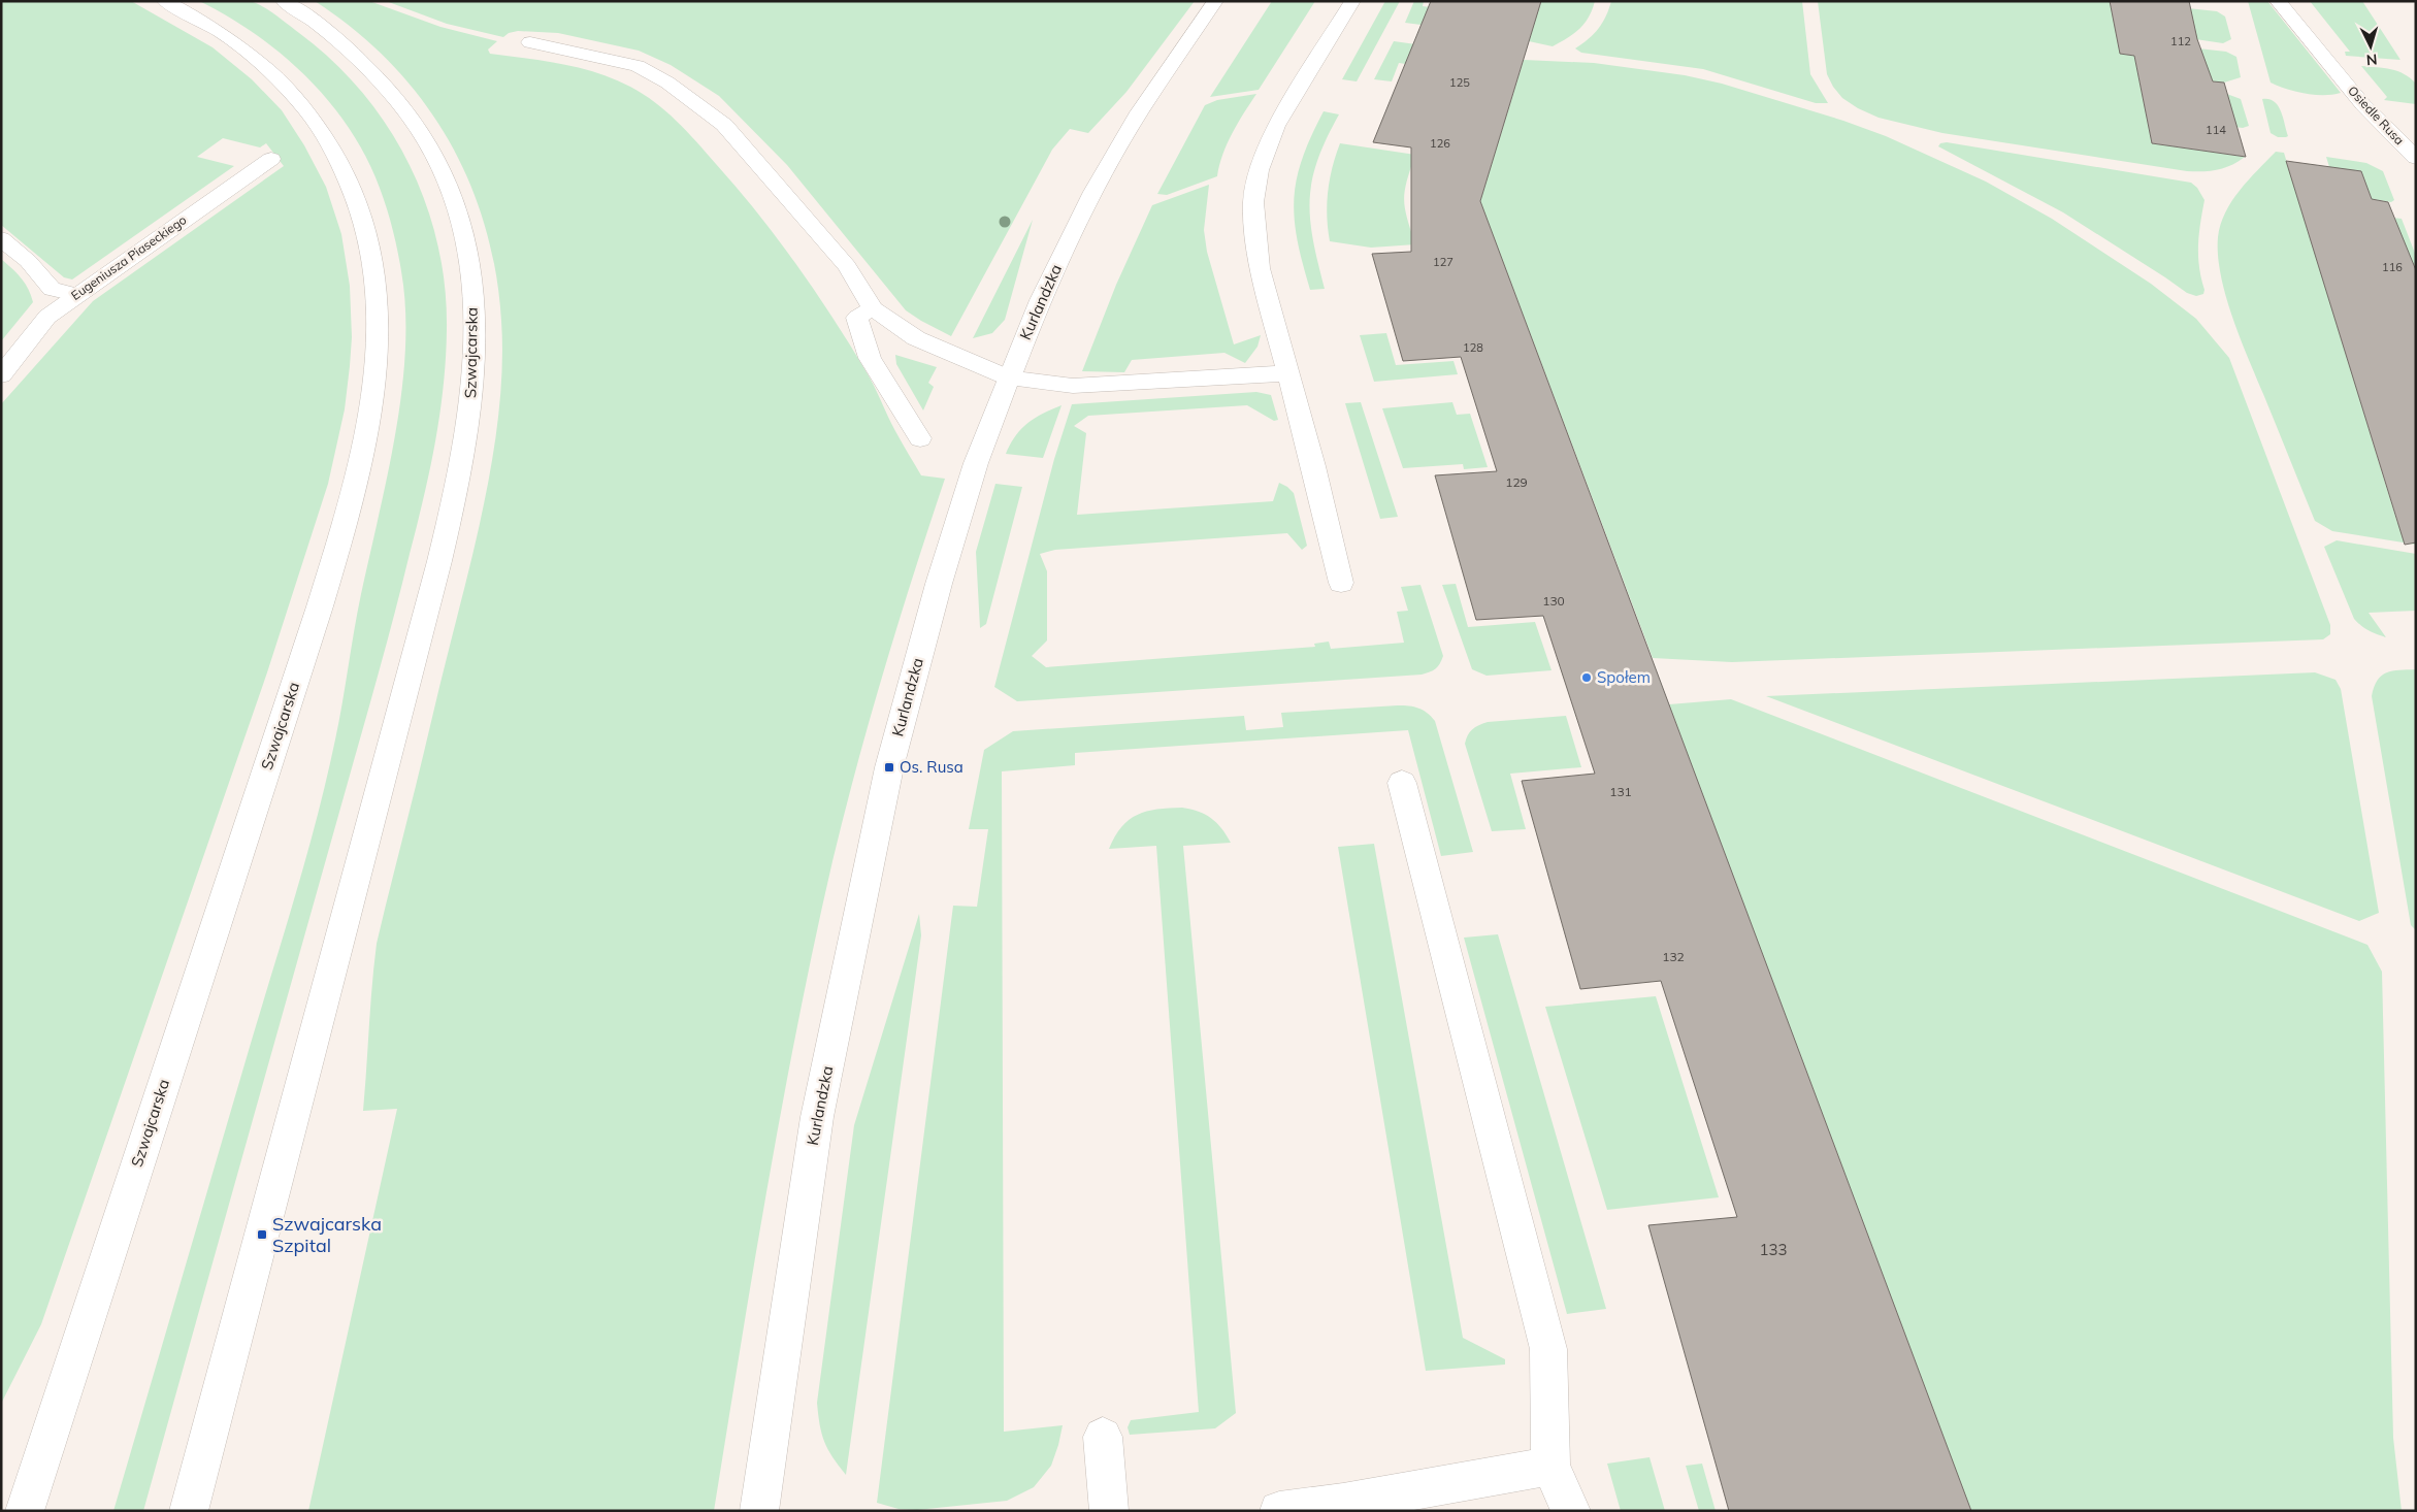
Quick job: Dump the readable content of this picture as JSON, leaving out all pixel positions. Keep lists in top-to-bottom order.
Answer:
{
  "streets": {
    "street": [
      "Osiedle Rusa",
      "Eugeniusza Piaseckiego",
      "Kurlandzka",
      "Szwajcarska"
    ]
  },
  "places": {
    "other": ["Społem"],
    "transit": ["Os. Rusa", "Szwajcarska Szpital"]
  },
  "house_numbers": [
    "112",
    "125",
    "114",
    "126",
    "127",
    "116",
    "128",
    "129",
    "130",
    "131",
    "132",
    "133"
  ],
  "north": "bottom"
}
